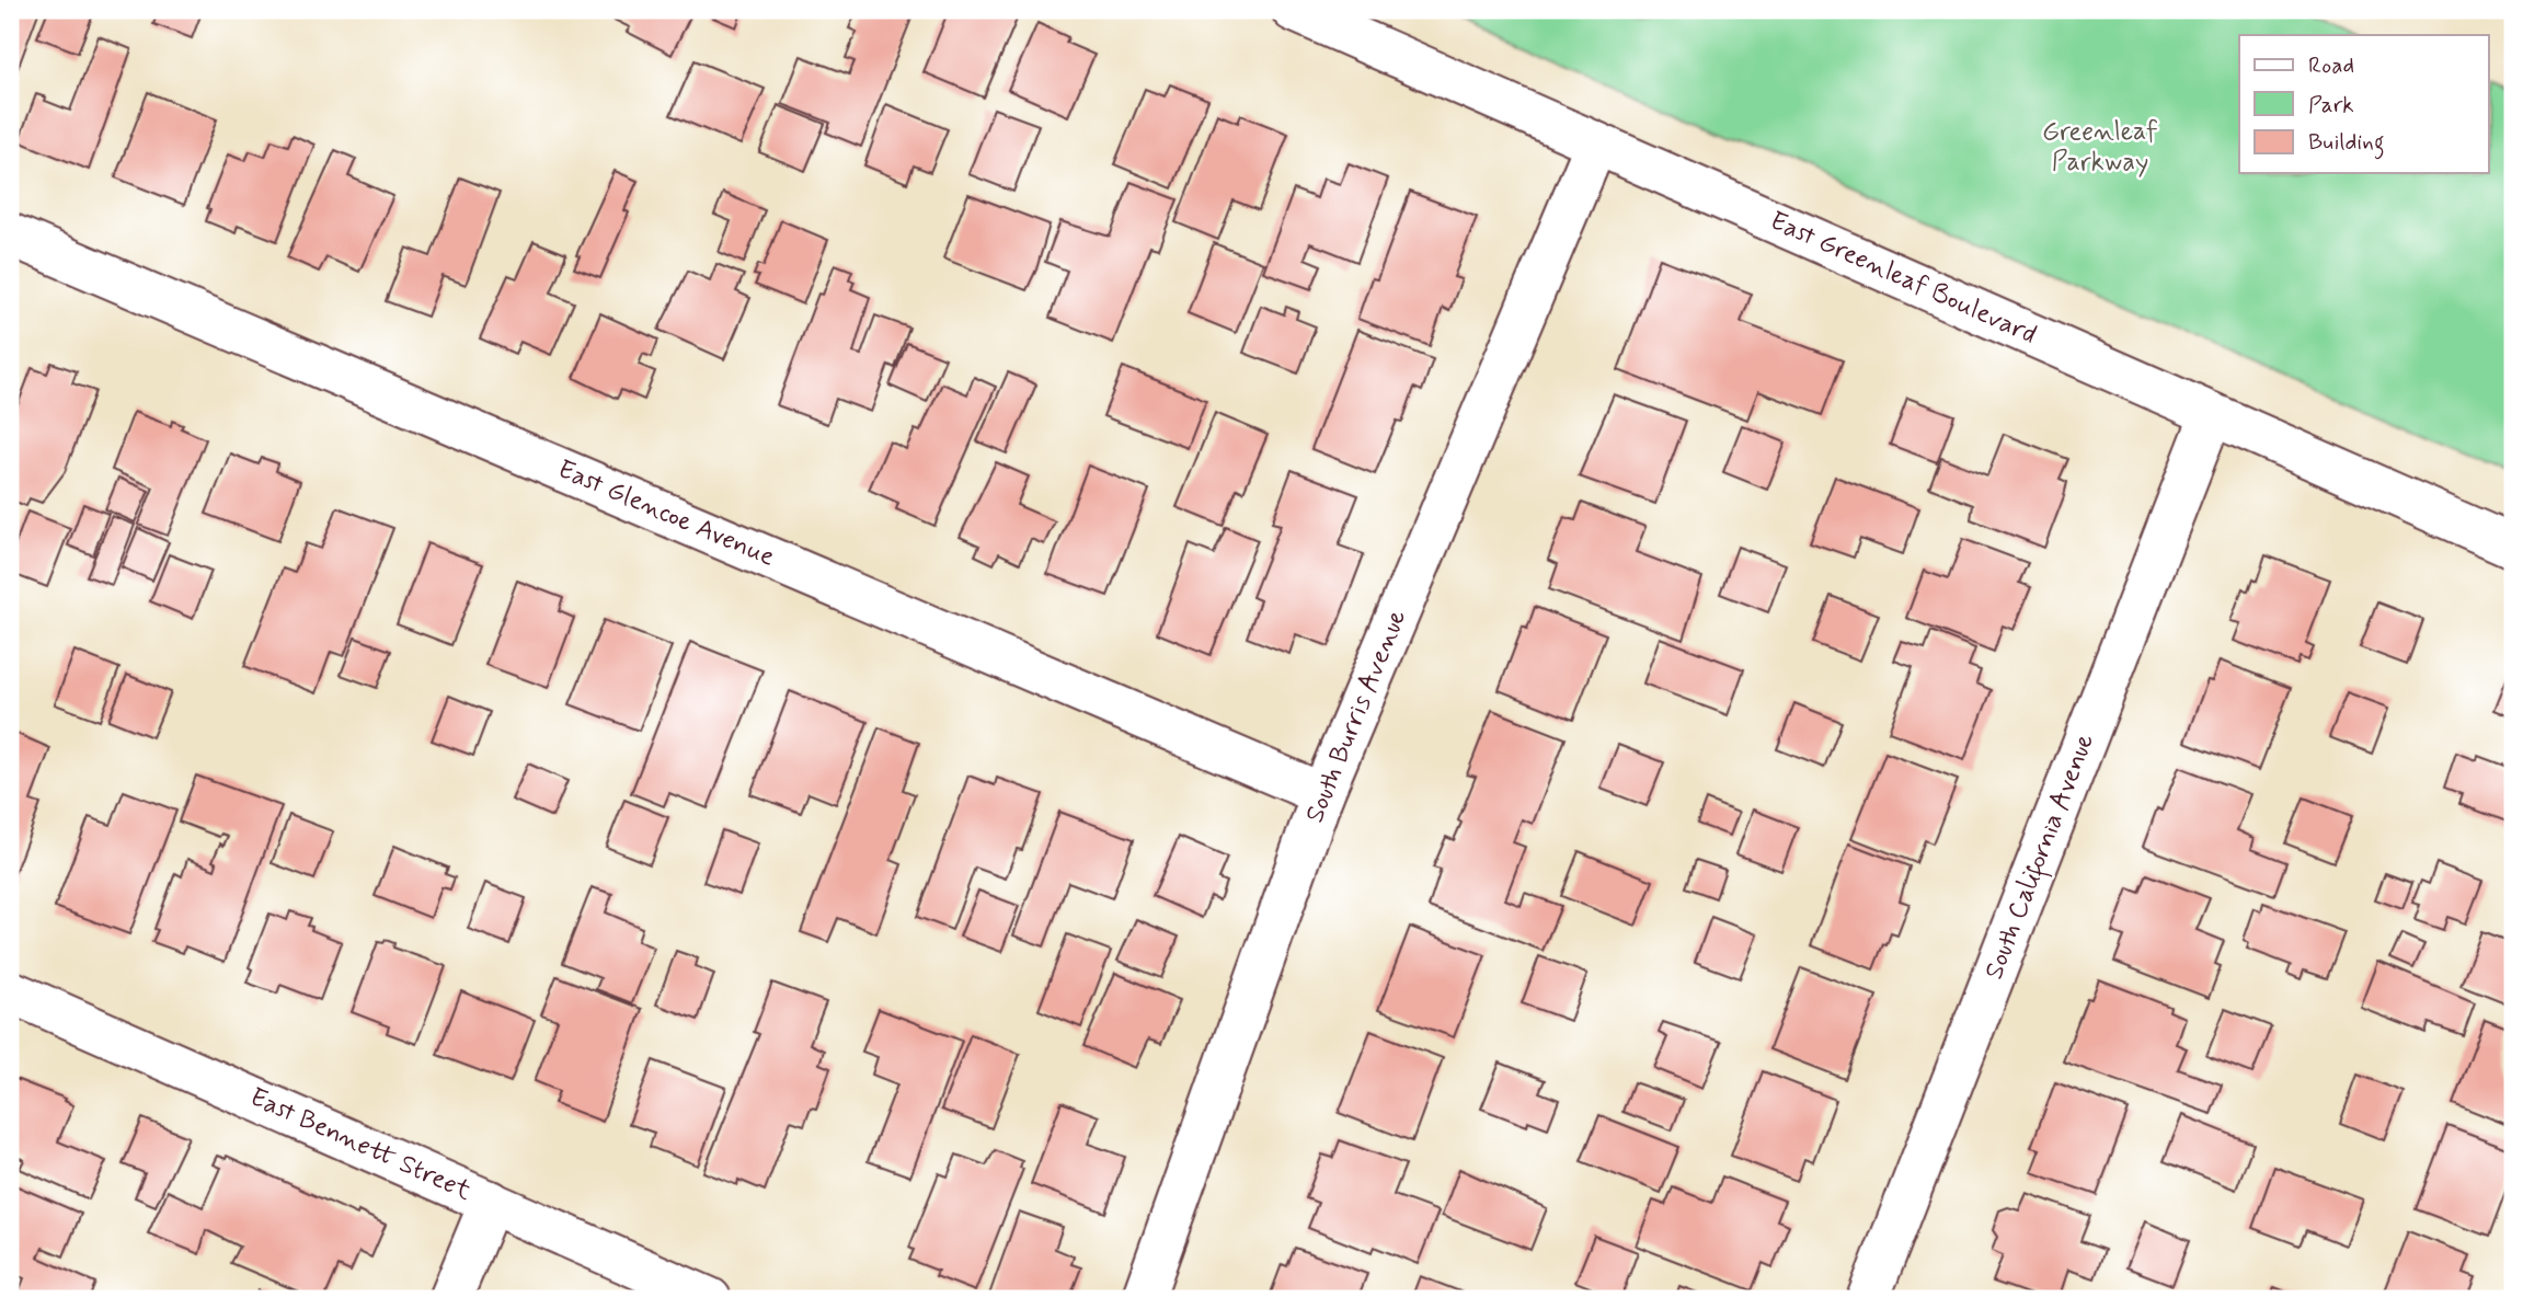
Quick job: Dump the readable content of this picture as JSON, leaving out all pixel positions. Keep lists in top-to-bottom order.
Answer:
{
  "streets": {
    "street": [
      "East Greenleaf Boulevard",
      "East Glencoe Avenue",
      "South Burris Avenue",
      "South California Avenue",
      "East Bennett Street"
    ]
  },
  "crossings": [
    ["East Greenleaf Boulevard", "South Burris Avenue"],
    ["East Greenleaf Boulevard", "South California Avenue"],
    ["East Glencoe Avenue", "South Burris Avenue"]
  ],
  "parks": ["Greenleaf Parkway"],
  "legend": ["Road", "Park", "Building"]
}
